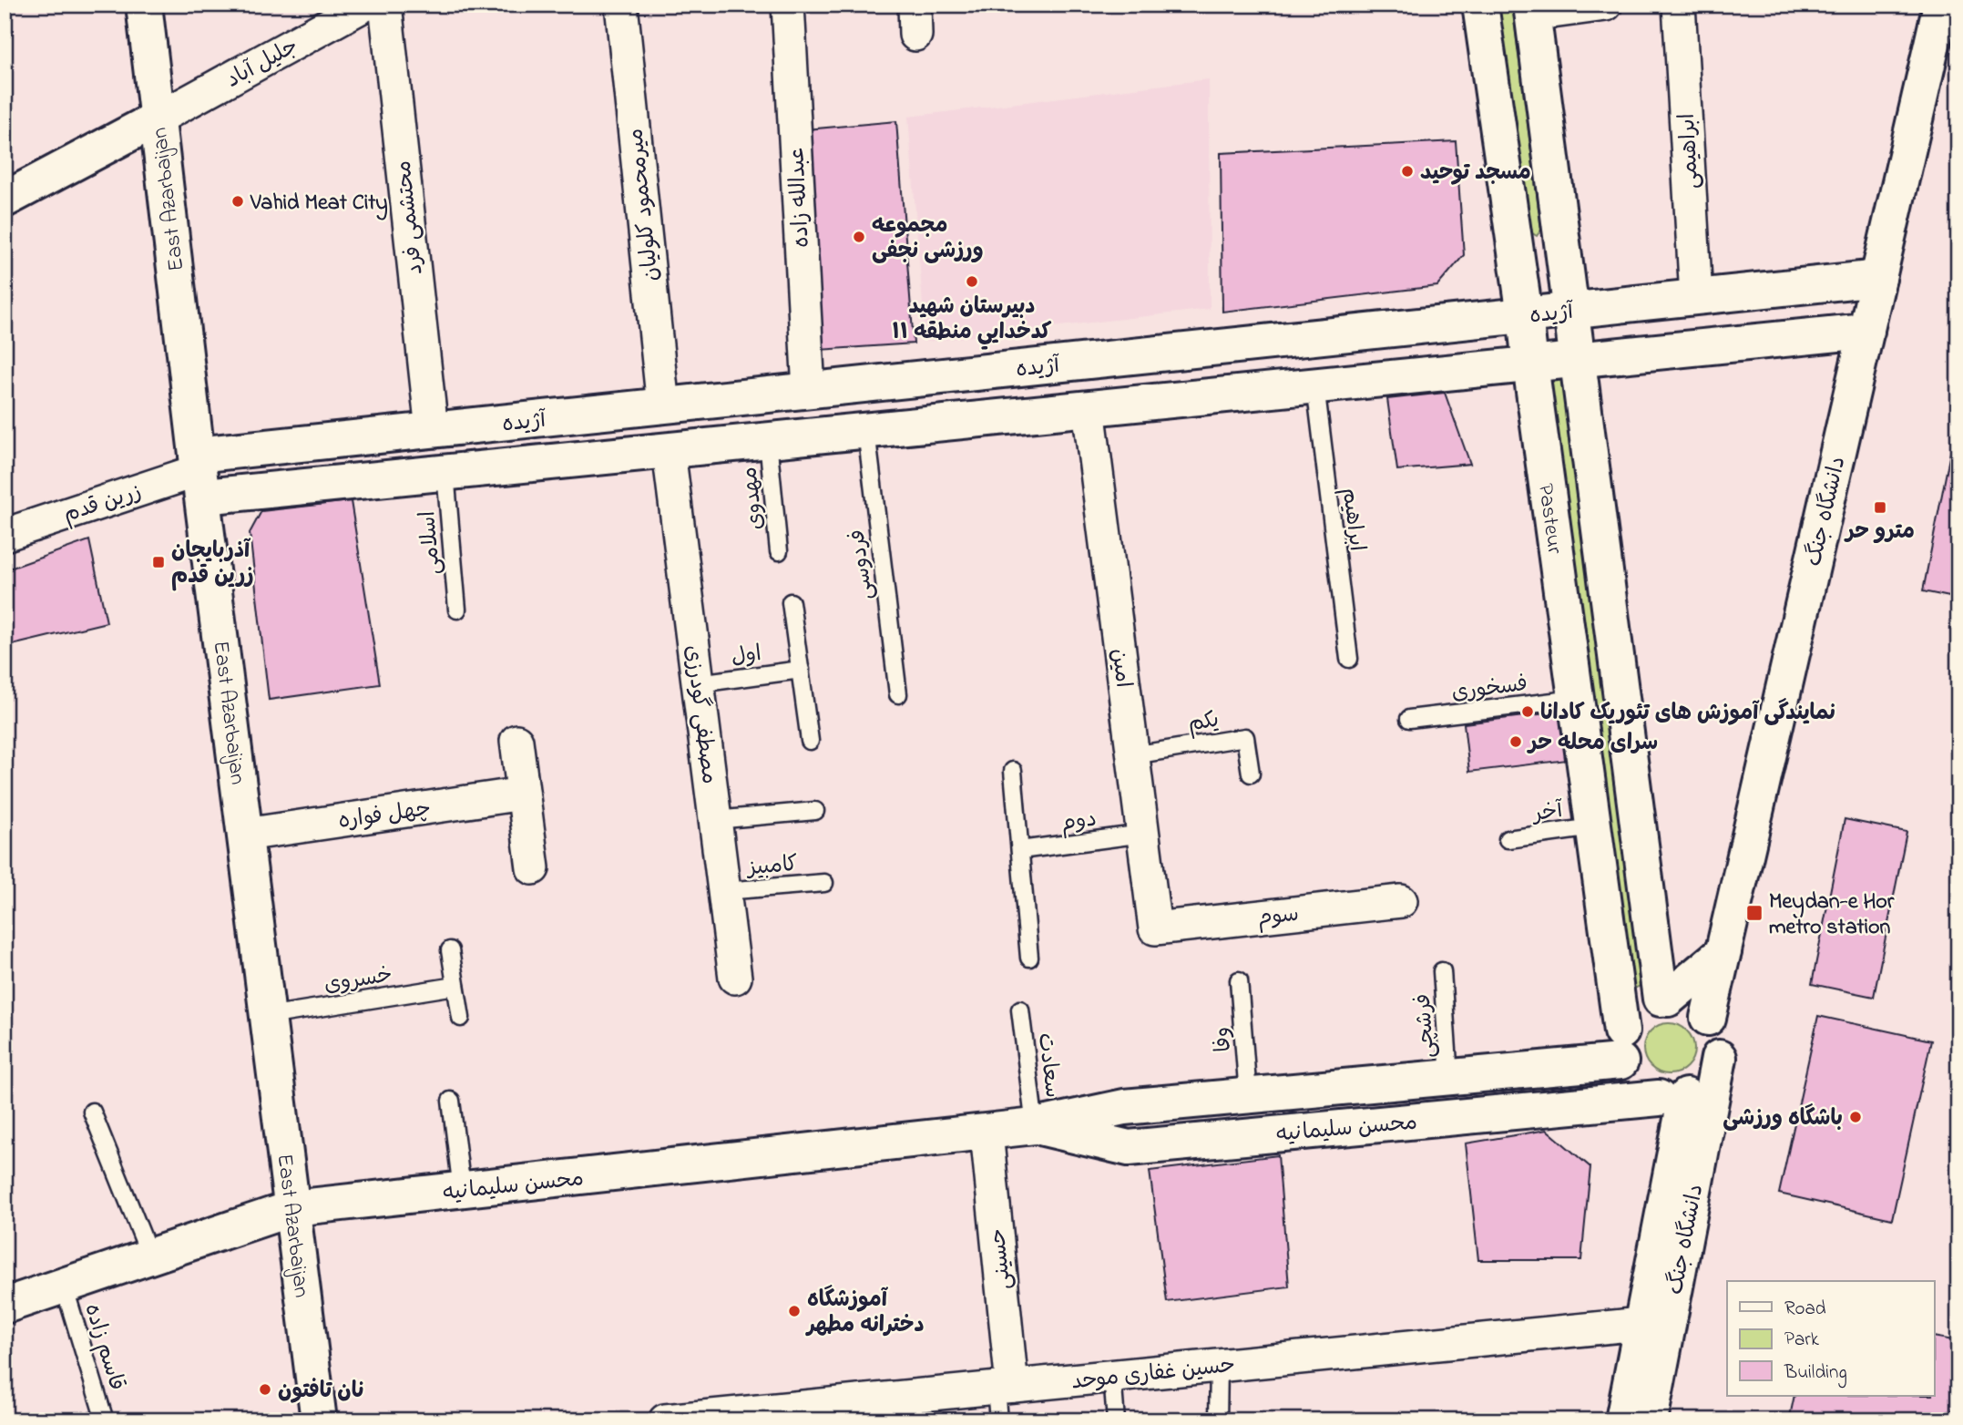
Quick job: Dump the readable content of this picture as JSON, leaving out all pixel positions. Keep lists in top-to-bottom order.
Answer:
{
  "streets": {
    "main road": [
      "East Azarbaijan",
      "آژیده",
      "دانشگاه جنگ",
      "Pasteur",
      "محسن سلیمانیه"
    ],
    "street": [
      "جلیل آباد",
      "ابراهیمی",
      "عبدالله زاده",
      "میرمحمود کلولیان",
      "محتشمی فرد",
      "زرین قدم",
      "امین",
      "مصطفی گودرزی",
      "چهل فواره",
      "سوم",
      "حسینی",
      "حسین غفاری موحد"
    ],
    "lane": [
      "مهدوی",
      "ابراهیم",
      "اسلامی",
      "فردوسی",
      "اول",
      "فسخوری",
      "یکم",
      "آخر",
      "دوم",
      "کامبیز",
      "خسروی",
      "فرشچی",
      "وفا",
      "سعادت",
      "قاسم زاده"
    ]
  },
  "crossings": [
    ["جلیل آباد", "East Azarbaijan"],
    ["ابراهیمی", "آژیده"],
    ["عبدالله زاده", "آژیده"],
    ["East Azarbaijan", "آژیده"],
    ["East Azarbaijan", "زرین قدم"],
    ["East Azarbaijan", "چهل فواره"],
    ["East Azarbaijan", "خسروی"],
    ["East Azarbaijan", "محسن سلیمانیه"],
    ["میرمحمود کلولیان", "آژیده"],
    ["محتشمی فرد", "آژیده"],
    ["آژیده", "مهدوی"],
    ["آژیده", "زرین قدم"],
    ["آژیده", "دانشگاه جنگ"],
    ["آژیده", "Pasteur"],
    ["آژیده", "ابراهیم"],
    ["آژیده", "اسلامی"],
    ["آژیده", "فردوسی"],
    ["آژیده", "امین"],
    ["آژیده", "مصطفی گودرزی"],
    ["دانشگاه جنگ", "Pasteur"],
    ["دانشگاه جنگ", "محسن سلیمانیه"],
    ["دانشگاه جنگ", "حسین غفاری موحد"],
    ["Pasteur", "فسخوری"],
    ["Pasteur", "آخر"],
    ["Pasteur", "محسن سلیمانیه"],
    ["اول", "مصطفی گودرزی"],
    ["امین", "یکم"],
    ["امین", "دوم"],
    ["امین", "سوم"],
    ["مصطفی گودرزی", "کامبیز"],
    ["فرشچی", "محسن سلیمانیه"],
    ["وفا", "محسن سلیمانیه"],
    ["سعادت", "محسن سلیمانیه"],
    ["محسن سلیمانیه", "حسینی"],
    ["محسن سلیمانیه", "قاسم زاده"],
    ["حسینی", "حسین غفاری موحد"]
  ],
  "places": {
    "other": [
      "مسجد توحید",
      "Vahid Meat City",
      "مجموعه ورزشی نجفی",
      "دبيرستان شهيد كدخدايي منطقه ١١",
      "نمایندگی آموزش های تئوریک کادانا",
      "سرای محله حر",
      "باشگاه ورزشی",
      "آموزشگاه دخترانه مطهر",
      "نان تافتون"
    ],
    "transit": ["مترو حر", "آذربایجان زرین قدم", "Meydan-e Hor metro station"]
  },
  "legend": ["Road", "Park", "Building"]
}
